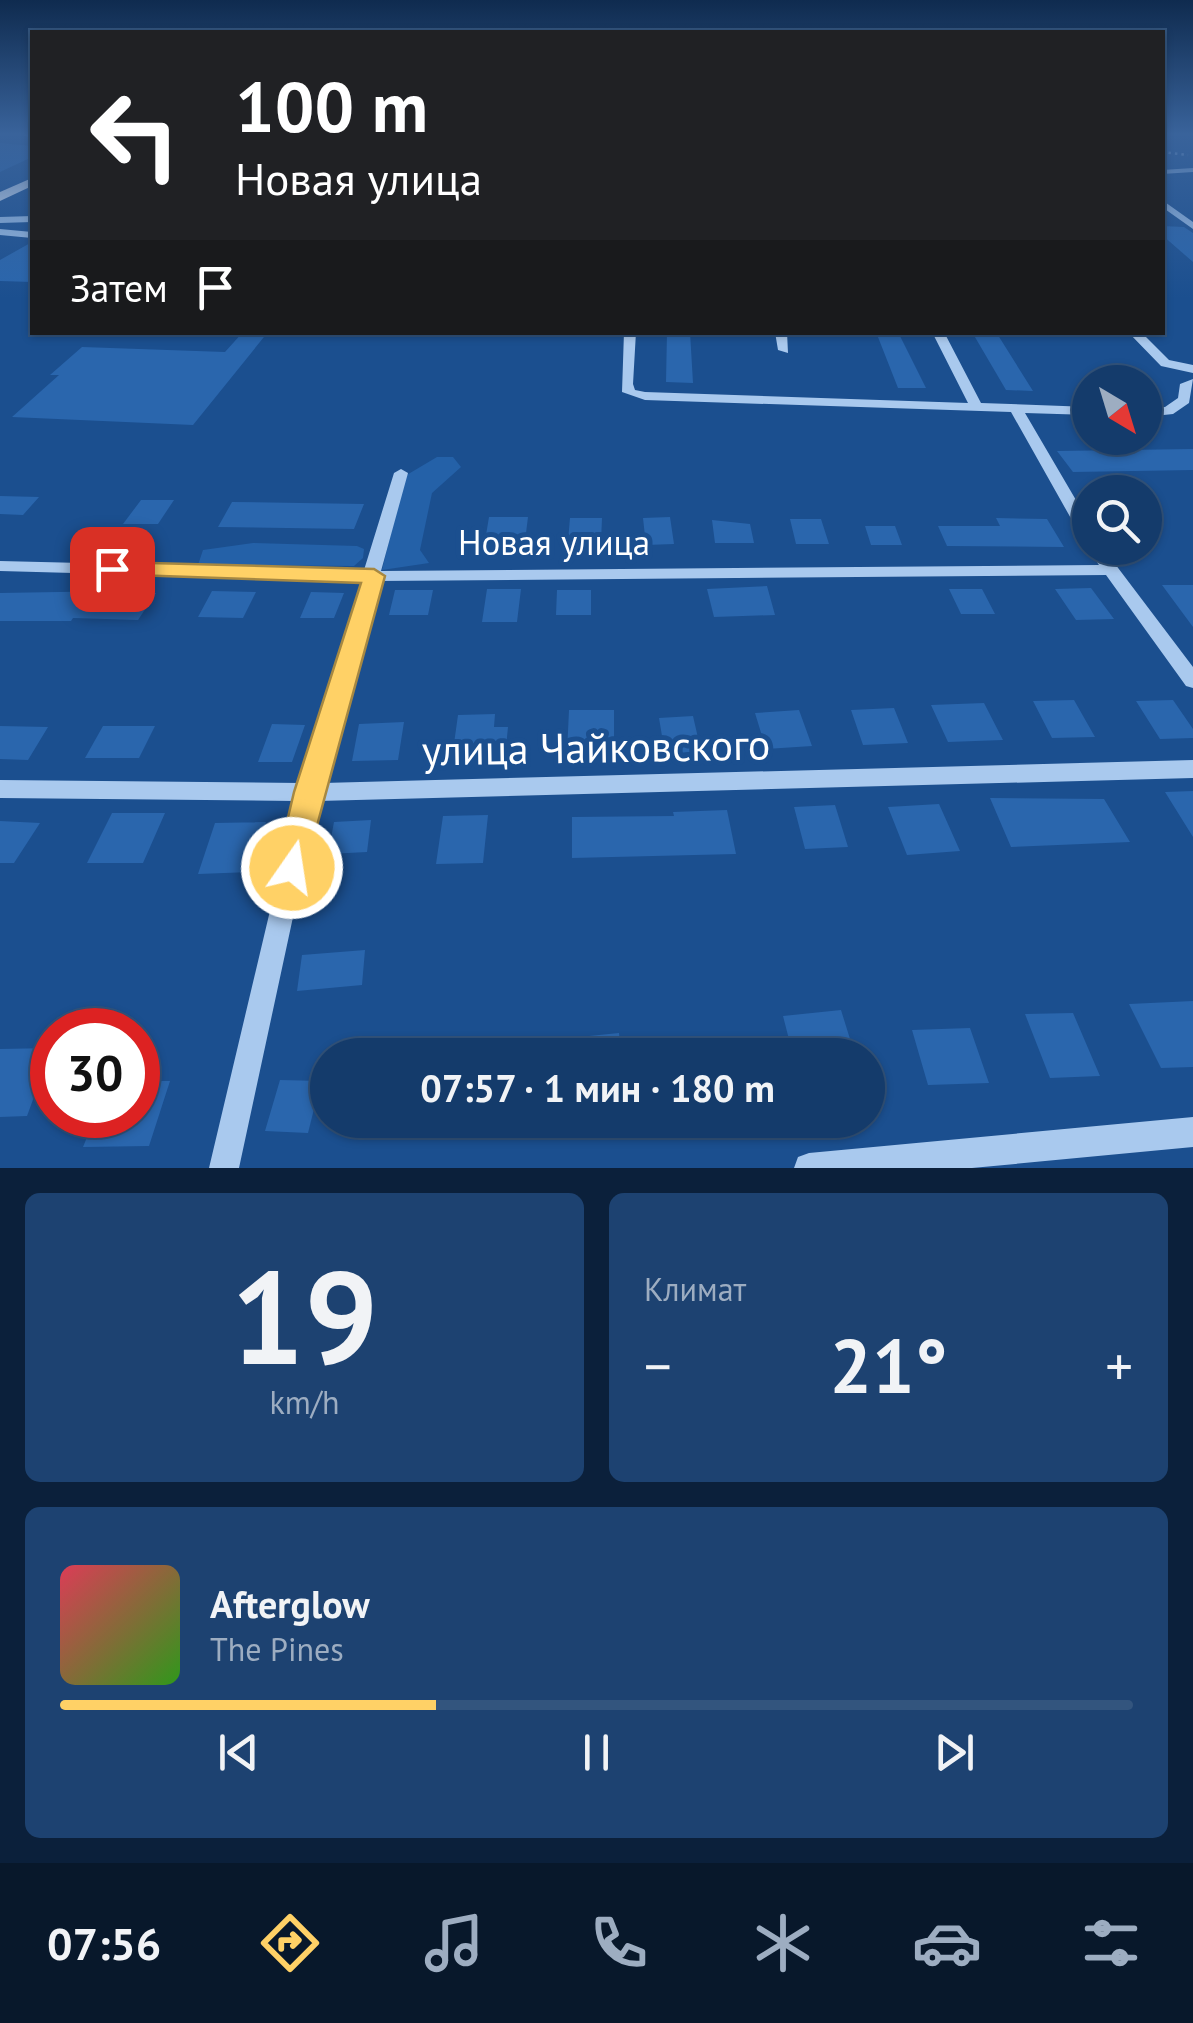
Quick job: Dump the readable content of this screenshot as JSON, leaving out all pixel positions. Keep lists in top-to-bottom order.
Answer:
{
  "streets": {
    "street": ["Новая улица", "улица Чайковского"]
  },
  "north": "bottom right",
  "page": {
    "turn": ["100 m", "Новая улица"],
    "then": "Затем",
    "limit": "30",
    "trip": "07:57 · 1 мин · 180 m",
    "tile": [
      ["19", "km/h"],
      "Климат"
    ],
    "heat": ["−", "21°", "+"],
    "song": ["Afterglow", "The Pines"],
    "tabs": "07:56"
  }
}
